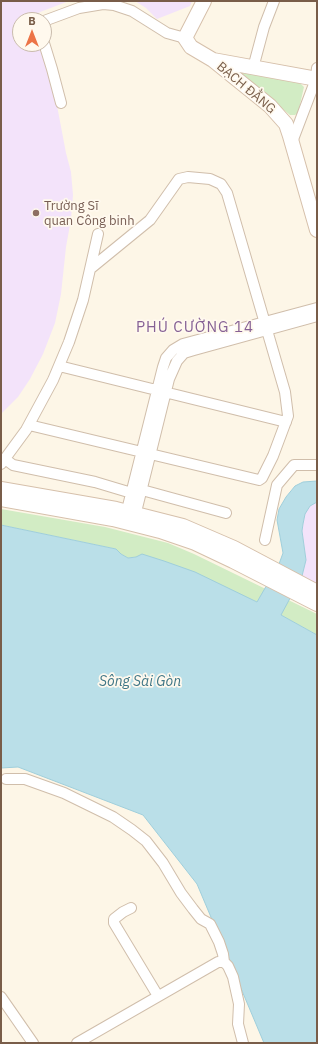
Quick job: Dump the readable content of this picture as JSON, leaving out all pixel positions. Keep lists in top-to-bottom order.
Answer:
{
  "streets": {
    "street": ["BẠCH ĐẰNG"]
  },
  "districts": ["PHÚ CƯỜNG 14"],
  "water": ["Sông Sài Gòn"],
  "places": ["Trường Sĩ quan Công binh"],
  "north": "top"
}
